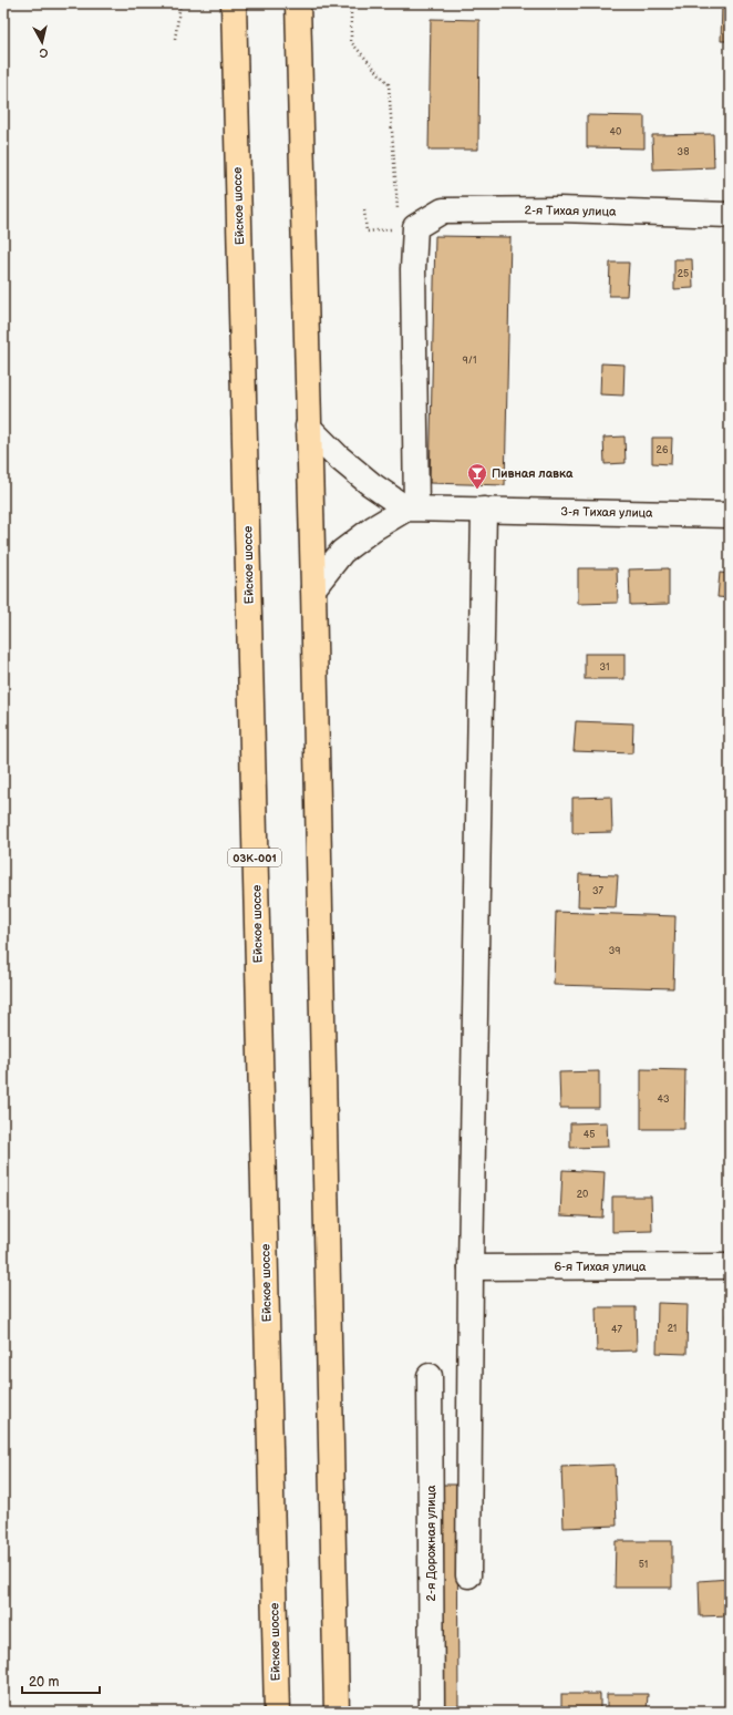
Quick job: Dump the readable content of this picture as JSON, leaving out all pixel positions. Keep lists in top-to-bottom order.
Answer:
{
  "streets": {
    "main road": ["Ейское шоссе", "03К-001"],
    "street": [
      "2-я Тихая улица",
      "3-я Тихая улица",
      "6-я Тихая улица",
      "2-я Дорожная улица"
    ]
  },
  "places": {
    "bar": ["Пивная лавка"]
  },
  "house_numbers": [
    "40",
    "38",
    "25",
    "9/1",
    "26",
    "31",
    "37",
    "39",
    "43",
    "45",
    "20",
    "21",
    "47",
    "51"
  ],
  "scale_bar": "20 m",
  "north": "bottom"
}
